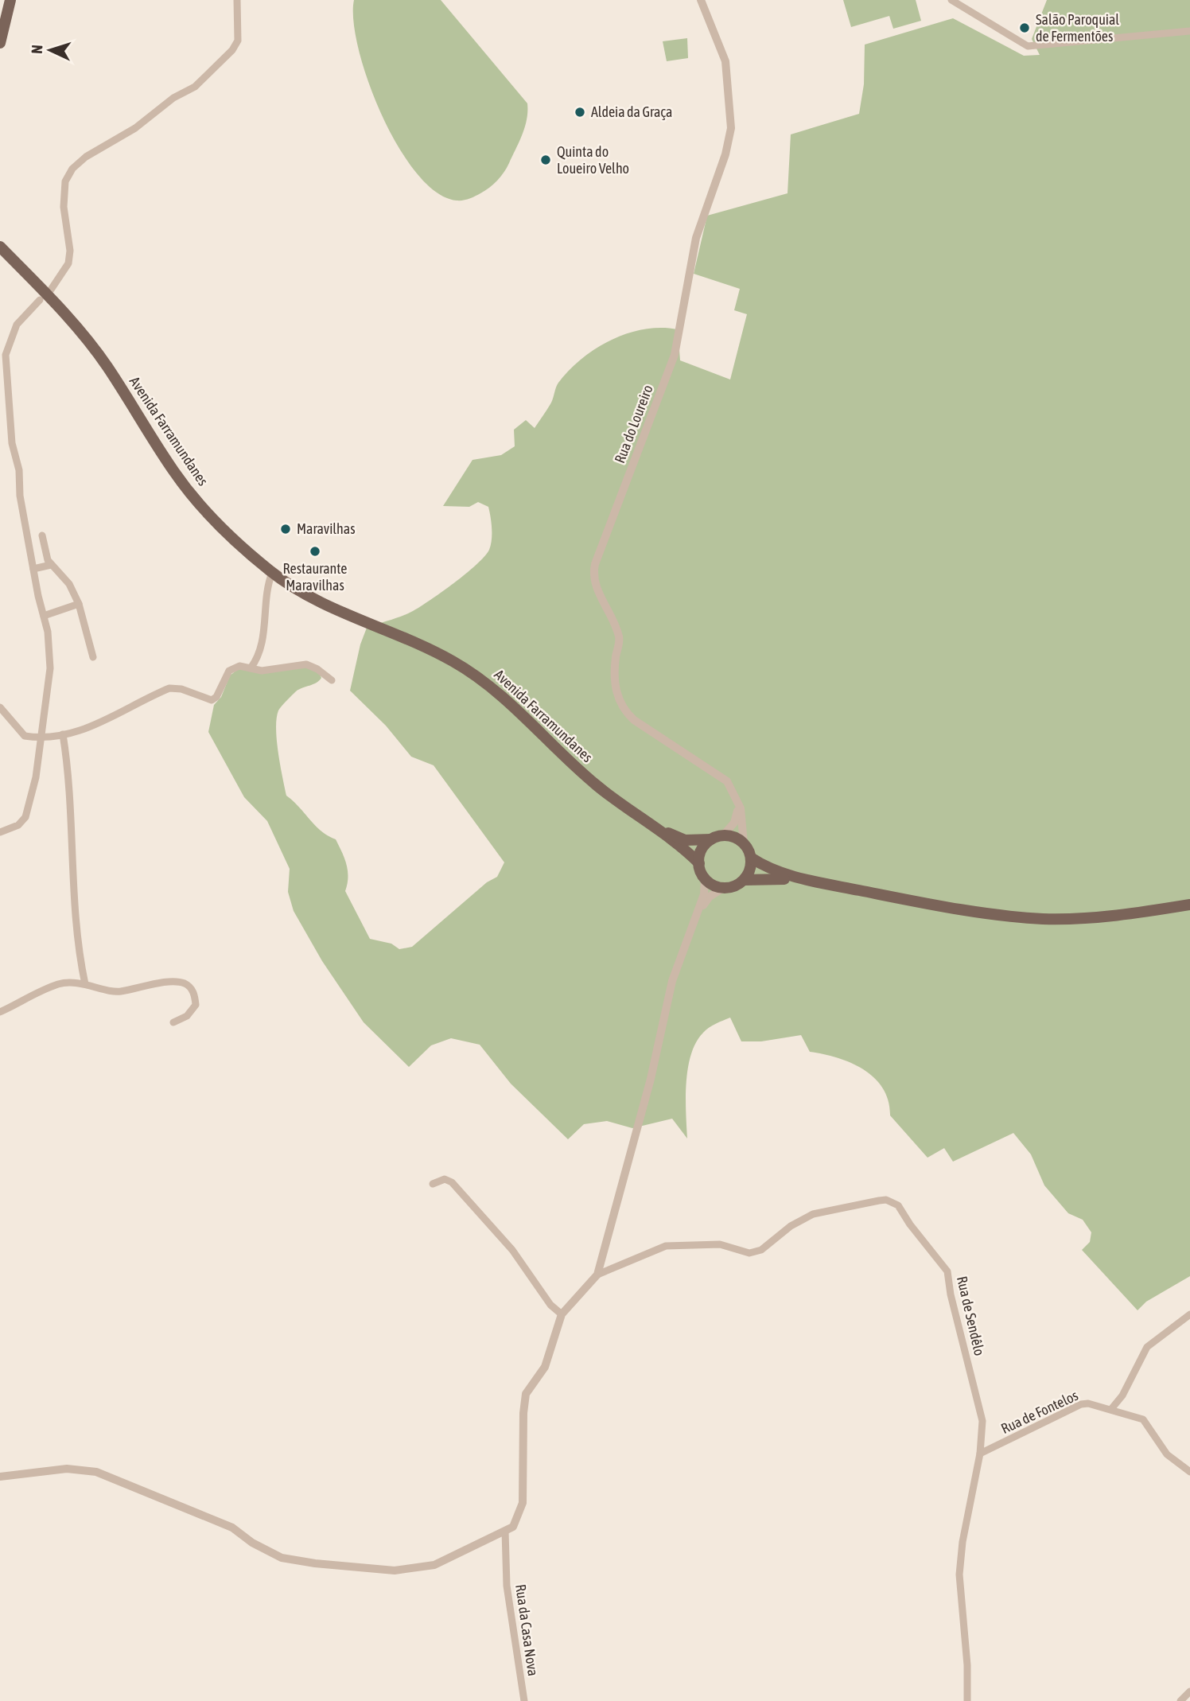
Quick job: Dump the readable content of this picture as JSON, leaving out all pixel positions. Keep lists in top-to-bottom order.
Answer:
{
  "streets": {
    "main road": ["Avenida Farramundanes"],
    "street": [
      "Rua do Loureiro",
      "Rua de Sendêlo",
      "Rua de Fontelos",
      "Rua da Casa Nova"
    ]
  },
  "crossings": [
    ["Rua de Sendêlo", "Rua de Fontelos"]
  ],
  "places": [
    "Salão Paroquial de Fermentões",
    "Aldeia da Graça",
    "Quinta do Loueiro Velho",
    "Maravilhas",
    "Restaurante Maravilhas"
  ],
  "north": "left"
}
